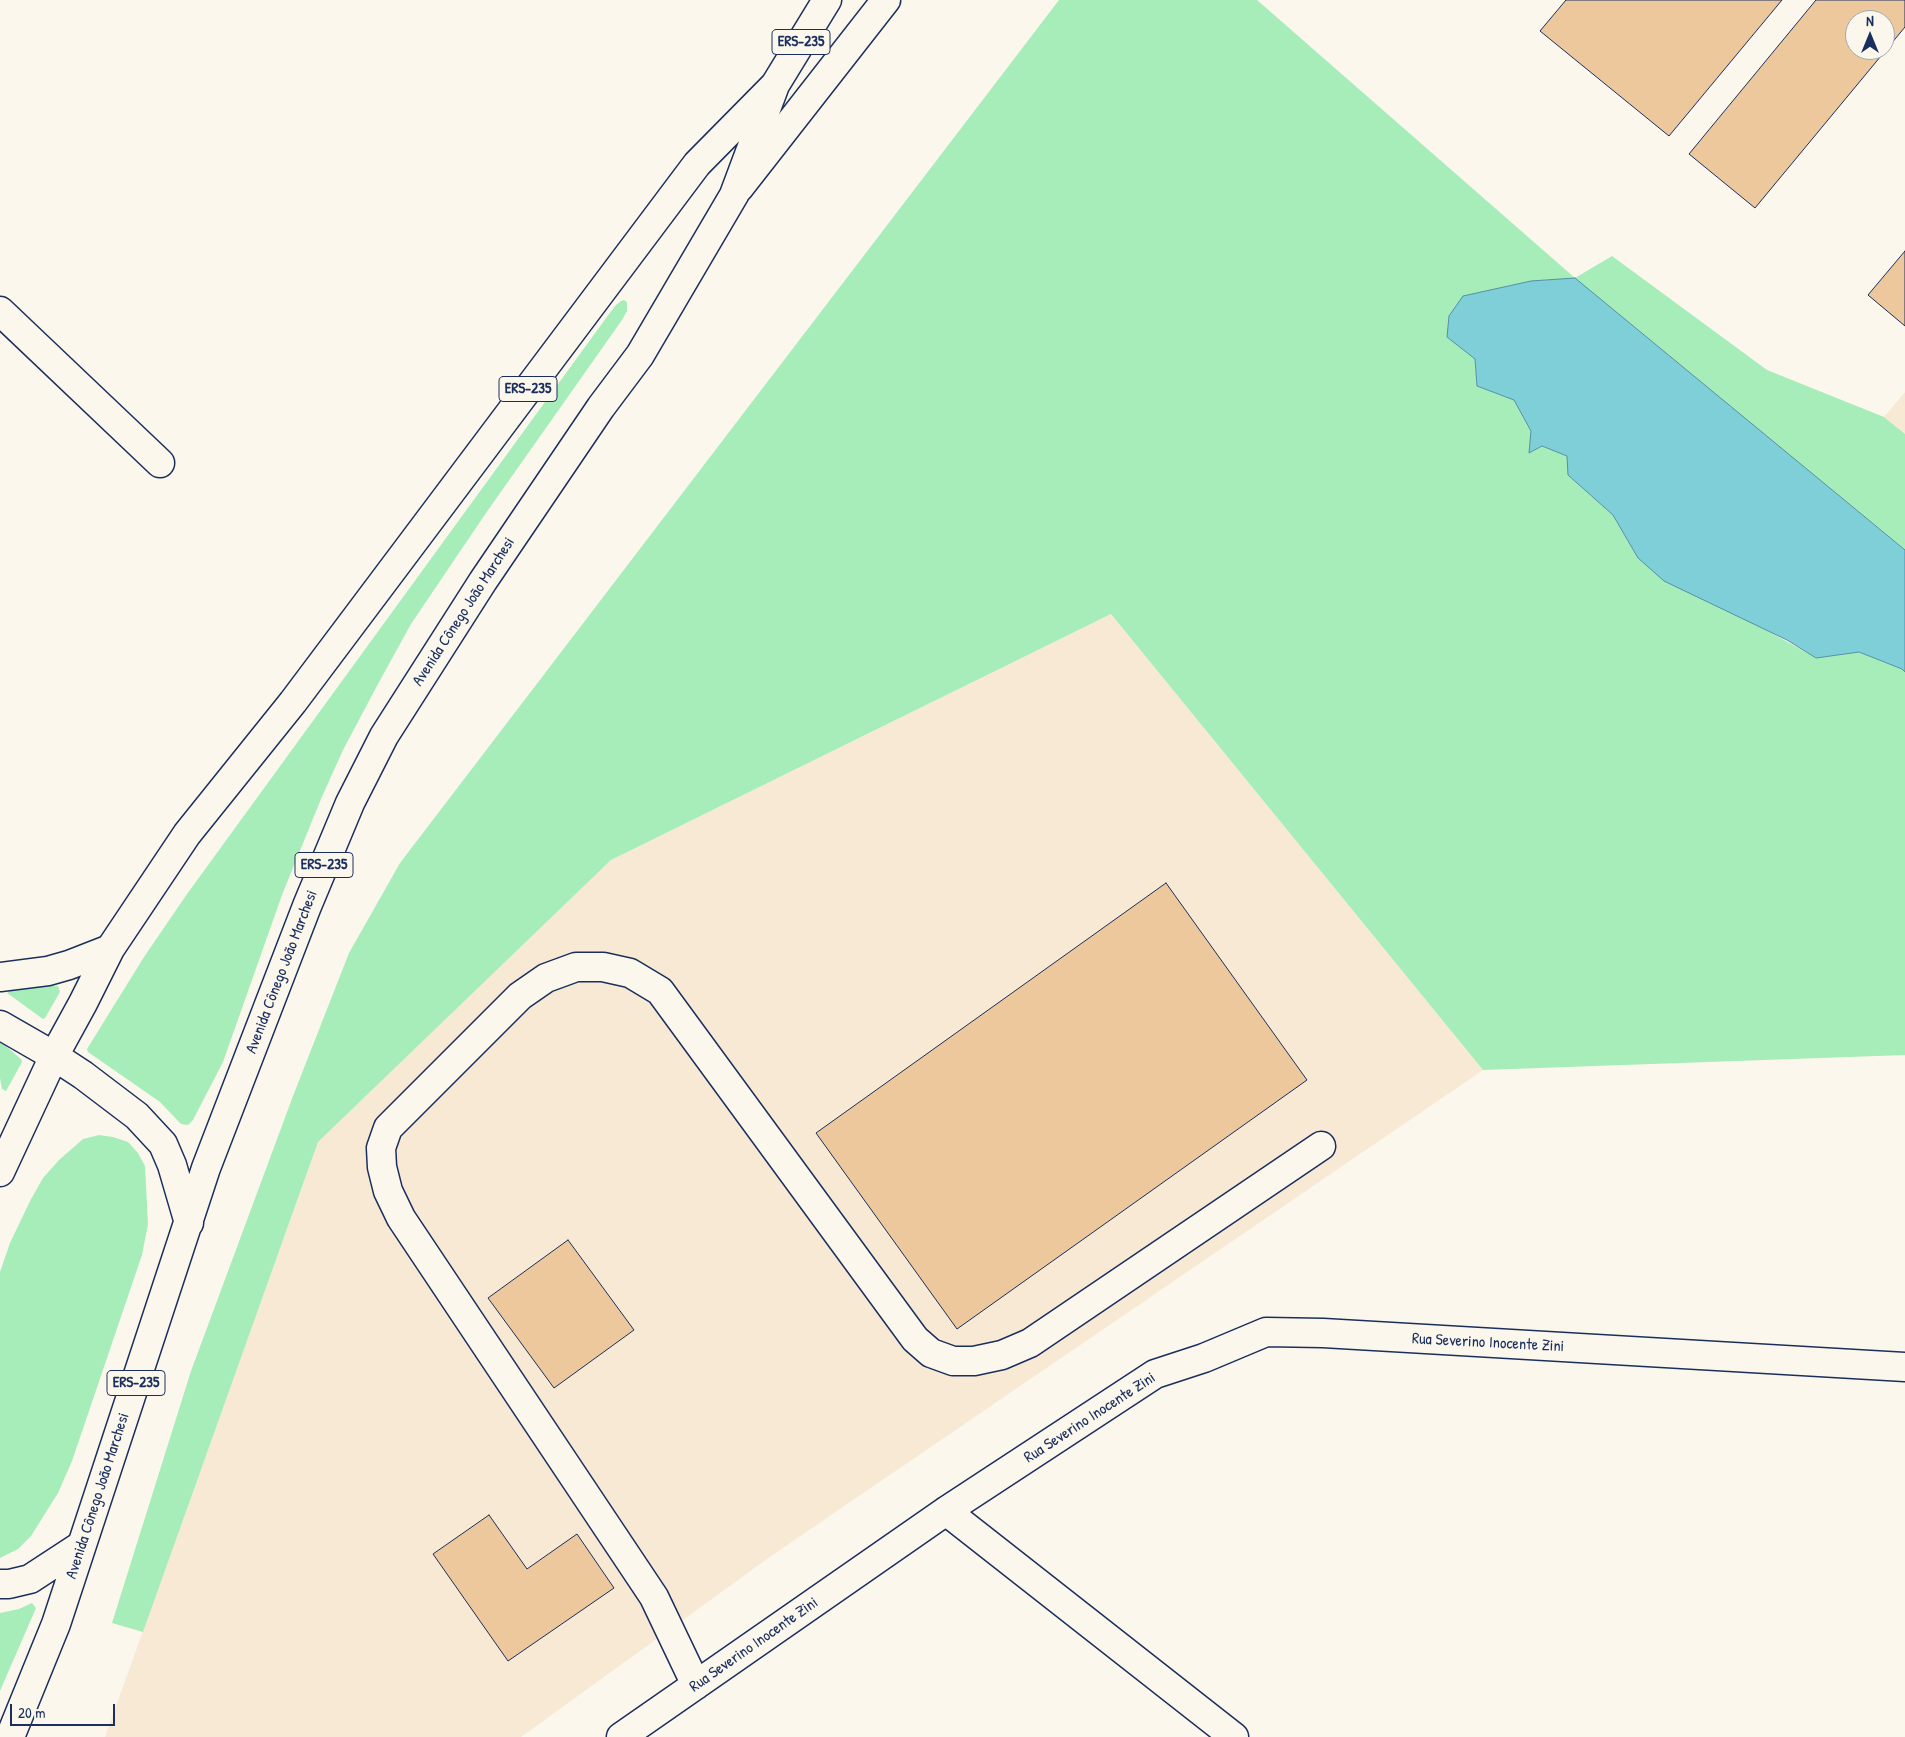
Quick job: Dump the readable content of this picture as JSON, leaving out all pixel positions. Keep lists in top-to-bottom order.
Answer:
{
  "streets": {
    "main road": ["ERS-235", "Avenida Cônego João Marchesi", "Rua Severino Inocente Zini"]
  },
  "crossings": [
    ["ERS-235", "Avenida Cônego João Marchesi"]
  ],
  "scale_bar": "20 m",
  "north": "top"
}
